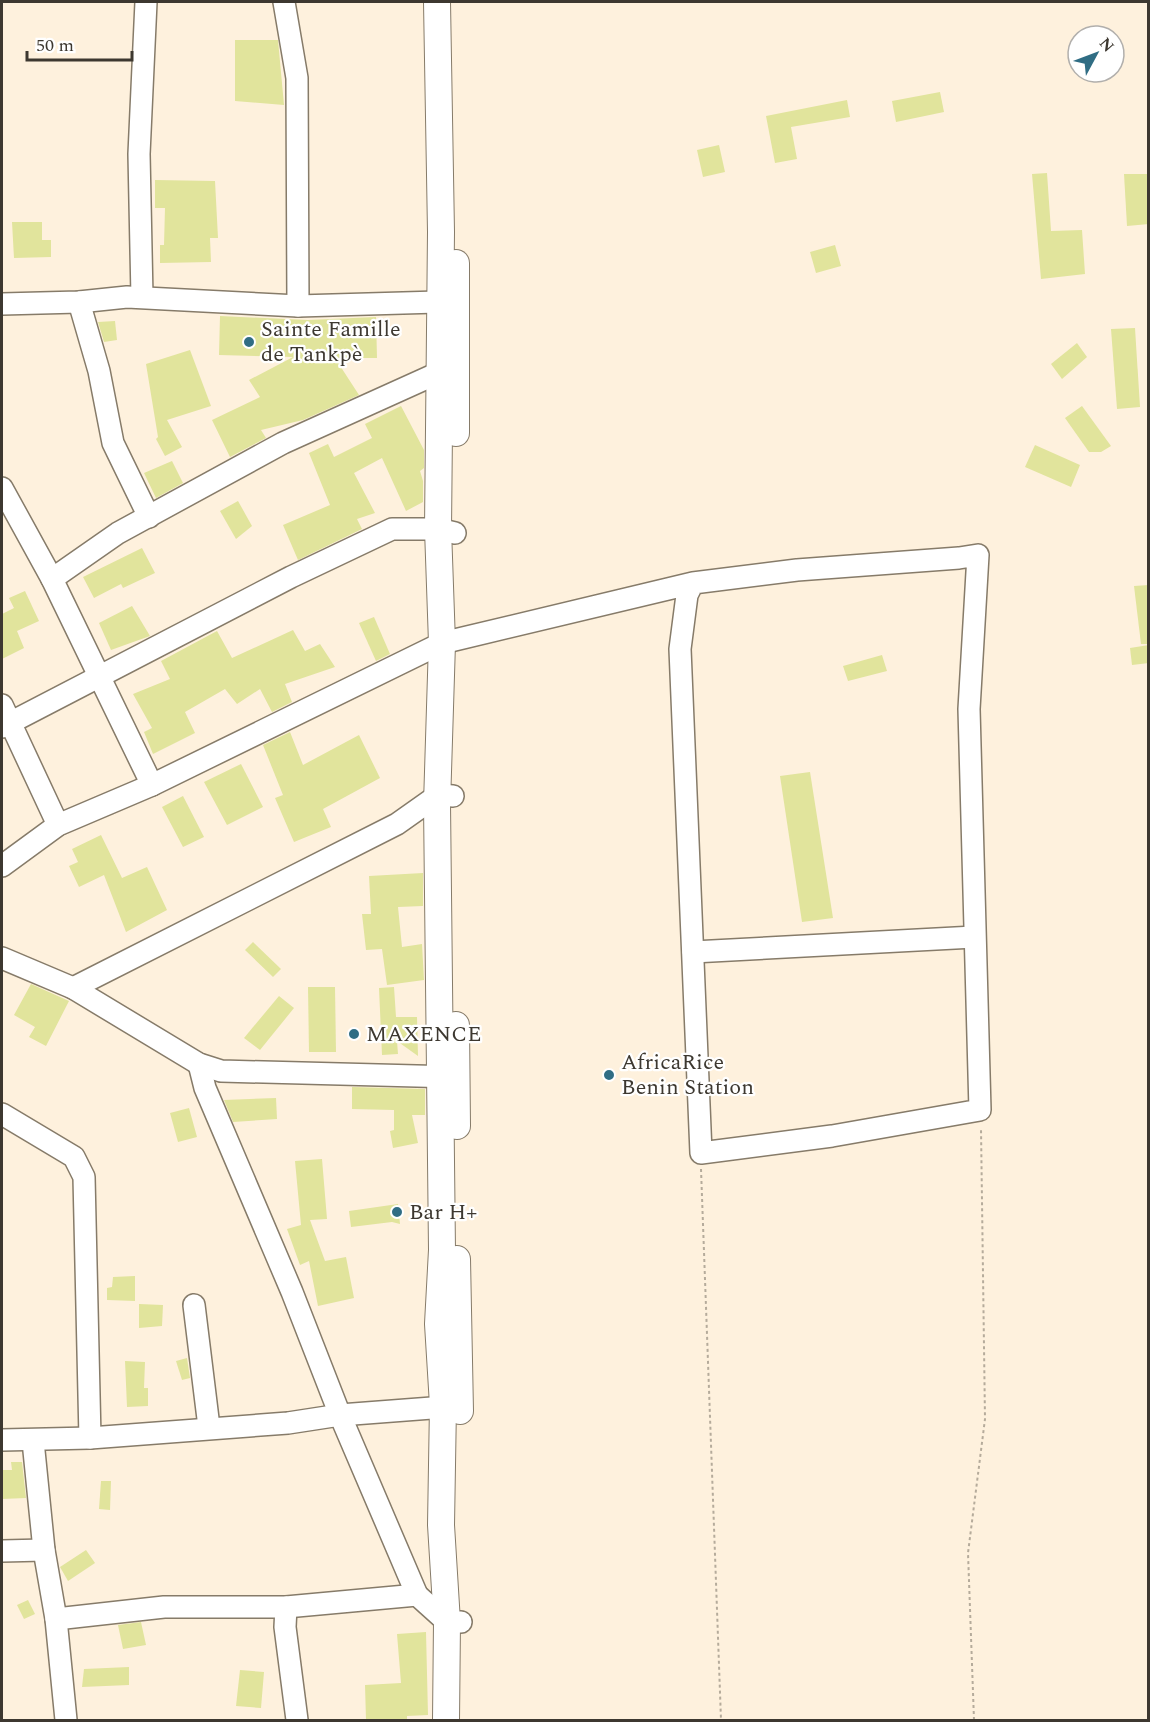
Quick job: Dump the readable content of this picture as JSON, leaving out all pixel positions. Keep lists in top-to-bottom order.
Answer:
{
  "places": [
    "Sainte Famille de Tankpè",
    "MAXENCE",
    "AfricaRice Benin Station",
    "Bar H+"
  ],
  "scale_bar": "50 m",
  "north": "top right"
}
